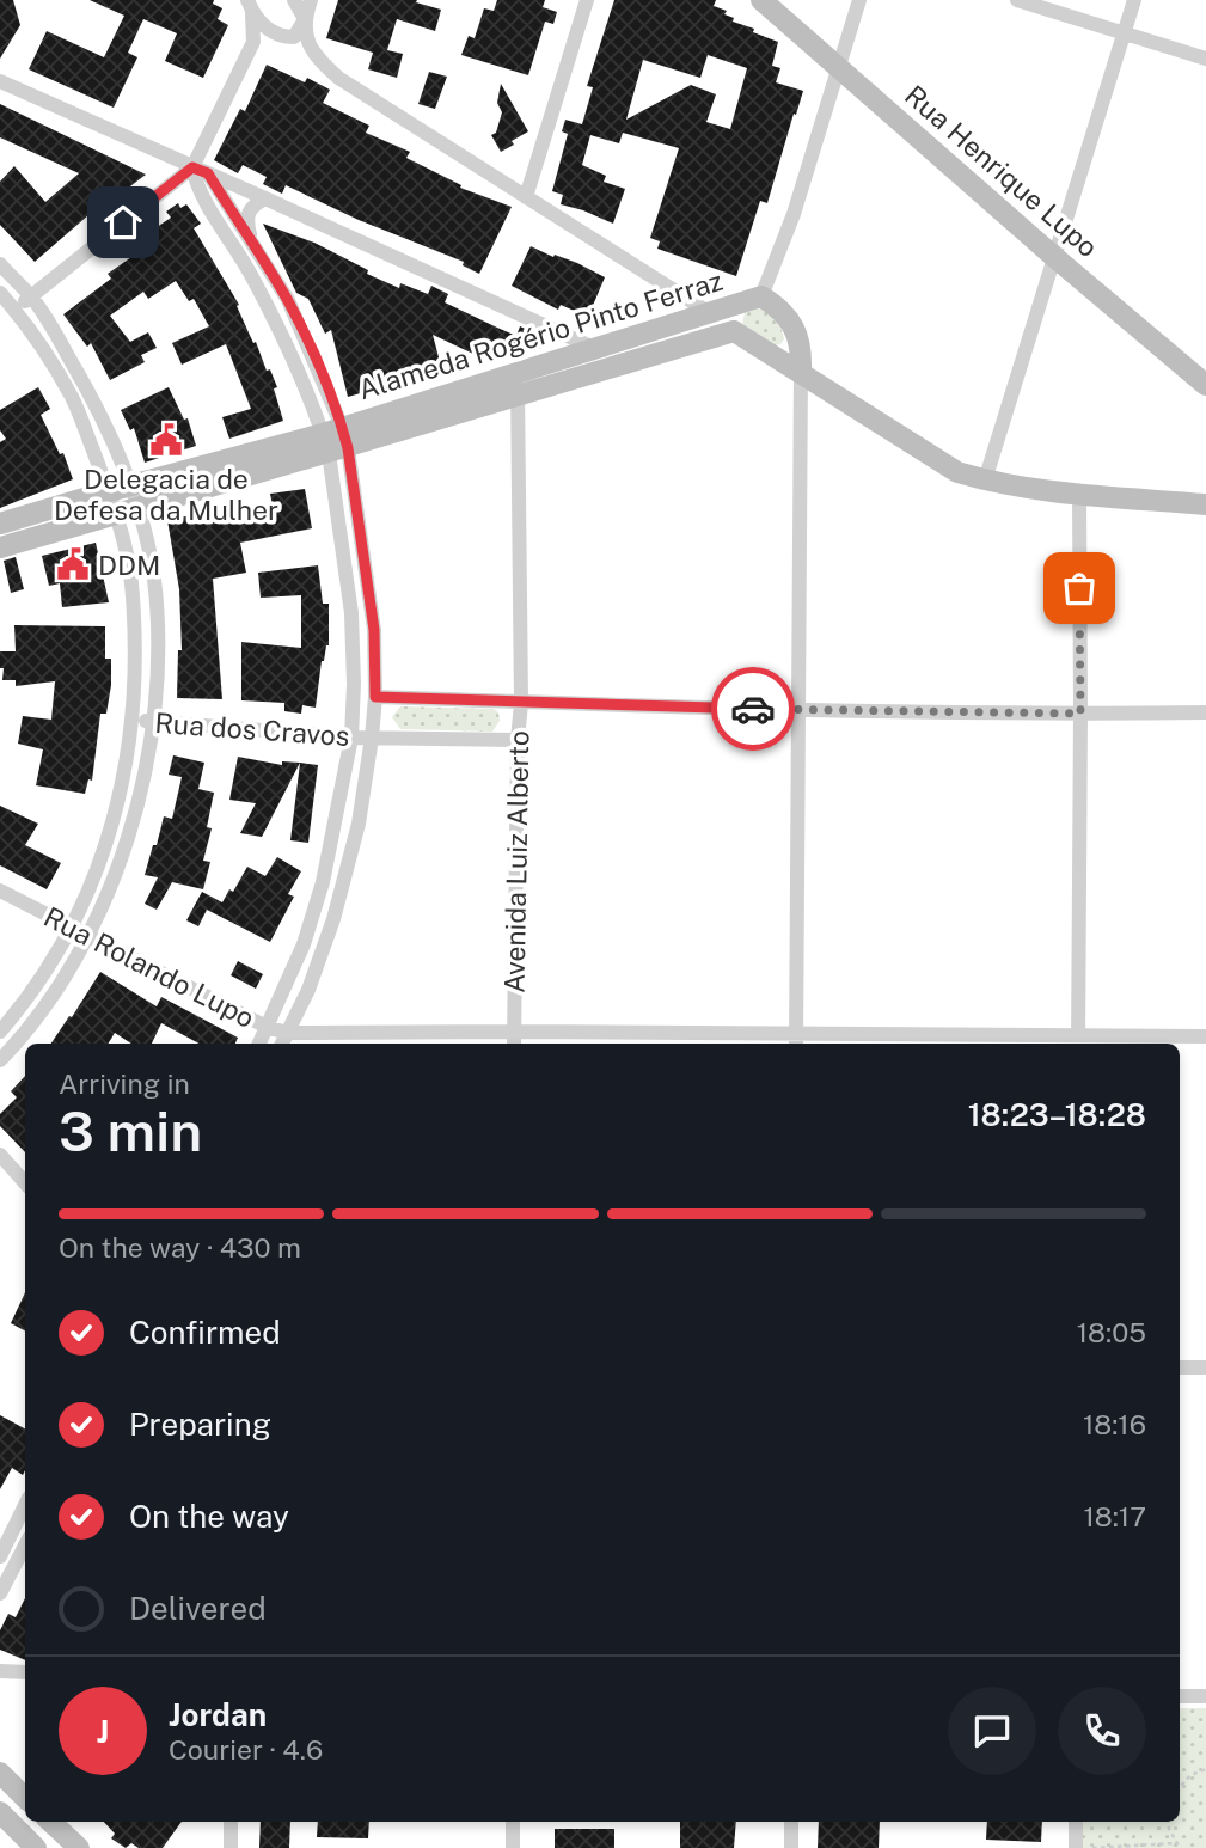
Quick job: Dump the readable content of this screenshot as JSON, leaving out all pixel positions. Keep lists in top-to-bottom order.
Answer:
{
  "streets": {
    "street": [
      "Rua Henrique Lupo",
      "Alameda Rogério Pinto Ferraz",
      "Rua dos Cravos",
      "Avenida Luiz Alberto",
      "Rua Rolando Lupo"
    ]
  },
  "crossings": [
    ["Alameda Rogério Pinto Ferraz", "Avenida Luiz Alberto"],
    ["Rua dos Cravos", "Avenida Luiz Alberto"],
    ["Avenida Luiz Alberto", "Rua Rolando Lupo"]
  ],
  "places": {
    "public building": ["Delegacia de Defesa da Mulher", "DDM"]
  },
  "page": {
    "heading": ["3 min", "Arriving in", "18:23–18:28"],
    "panel": ["Jordan", "Courier · 4.6"],
    "bar": "On the way · 430 m",
    "list": [
      ["Confirmed", "18:05"],
      ["Preparing", "18:16"],
      ["On the way", "18:17"],
      "Delivered"
    ],
    "round": "J"
  }
}
